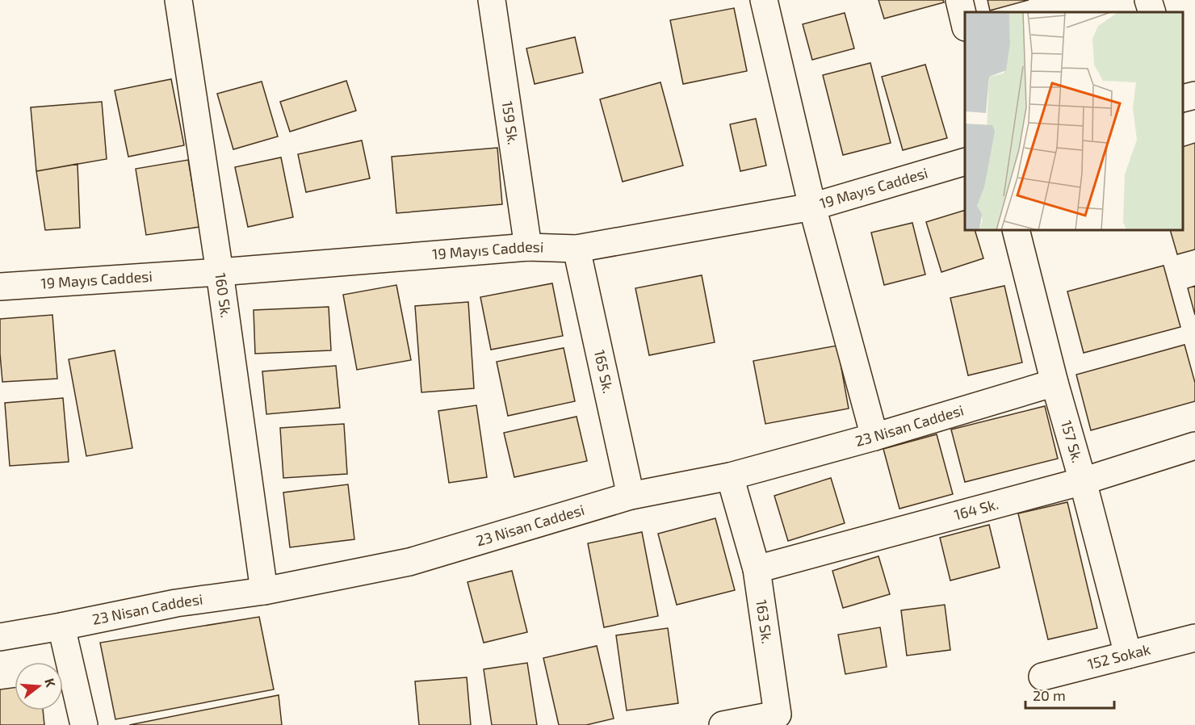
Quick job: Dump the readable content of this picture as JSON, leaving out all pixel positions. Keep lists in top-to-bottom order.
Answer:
{
  "streets": {
    "street": [
      "159 Sk.",
      "19 Mayıs Caddesi",
      "160 Sk.",
      "165 Sk.",
      "23 Nisan Caddesi",
      "157 Sk.",
      "164 Sk.",
      "163 Sk.",
      "152 Sokak"
    ]
  },
  "crossings": [
    ["159 Sk.", "19 Mayıs Caddesi"],
    ["19 Mayıs Caddesi", "160 Sk."],
    ["19 Mayıs Caddesi", "165 Sk."],
    ["160 Sk.", "23 Nisan Caddesi"],
    ["165 Sk.", "23 Nisan Caddesi"],
    ["23 Nisan Caddesi", "157 Sk."],
    ["23 Nisan Caddesi", "163 Sk."],
    ["157 Sk.", "164 Sk."],
    ["157 Sk.", "152 Sokak"],
    ["164 Sk.", "163 Sk."]
  ],
  "scale_bar": "20 m",
  "north": "right"
}
